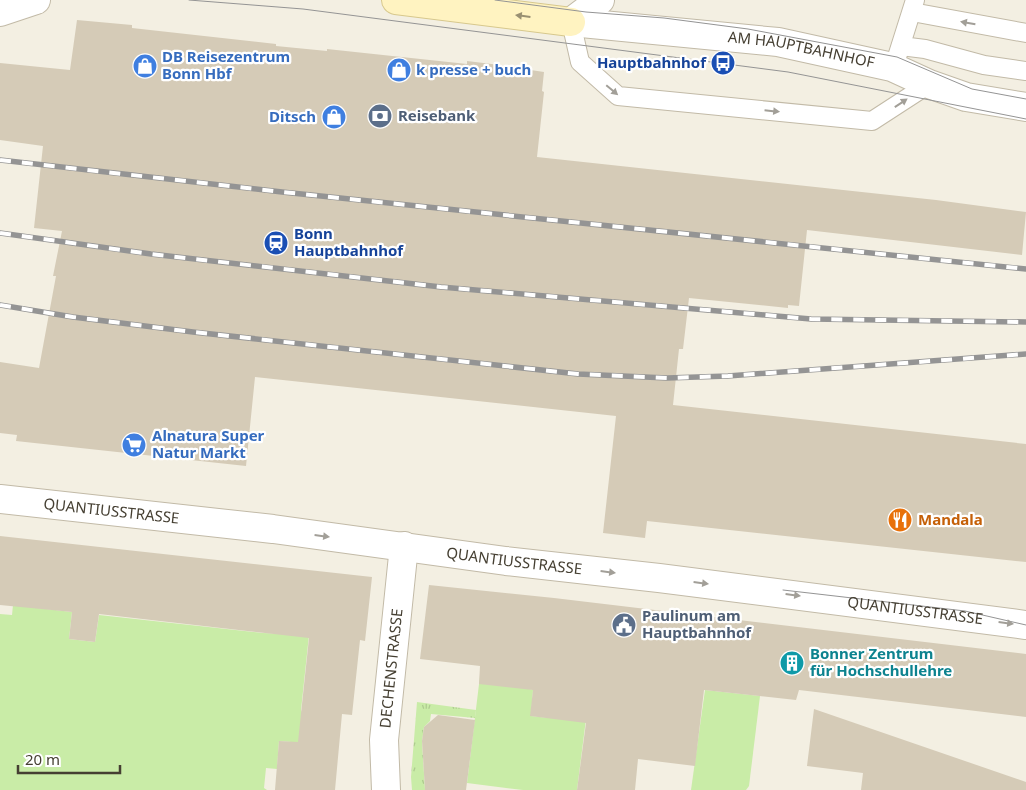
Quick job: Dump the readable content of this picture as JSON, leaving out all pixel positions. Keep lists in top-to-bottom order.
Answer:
{
  "streets": {
    "street": ["AM HAUPTBAHNHOF", "QUANTIUSSTRASSE", "DECHENSTRASSE"]
  },
  "crossings": [
    ["QUANTIUSSTRASSE", "DECHENSTRASSE"]
  ],
  "one_way": ["QUANTIUSSTRASSE"],
  "places": {
    "bus stop": ["Hauptbahnhof"],
    "shop": ["DB Reisezentrum Bonn Hbf", "k presse + buch", "Ditsch"],
    "bank": ["Reisebank"],
    "station": ["Bonn Hauptbahnhof"],
    "supermarket": ["Alnatura Super Natur Markt"],
    "restaurant": ["Mandala"],
    "public building": ["Paulinum am Hauptbahnhof"],
    "building": ["Bonner Zentrum für Hochschullehre"]
  },
  "scale_bar": "20 m"
}
